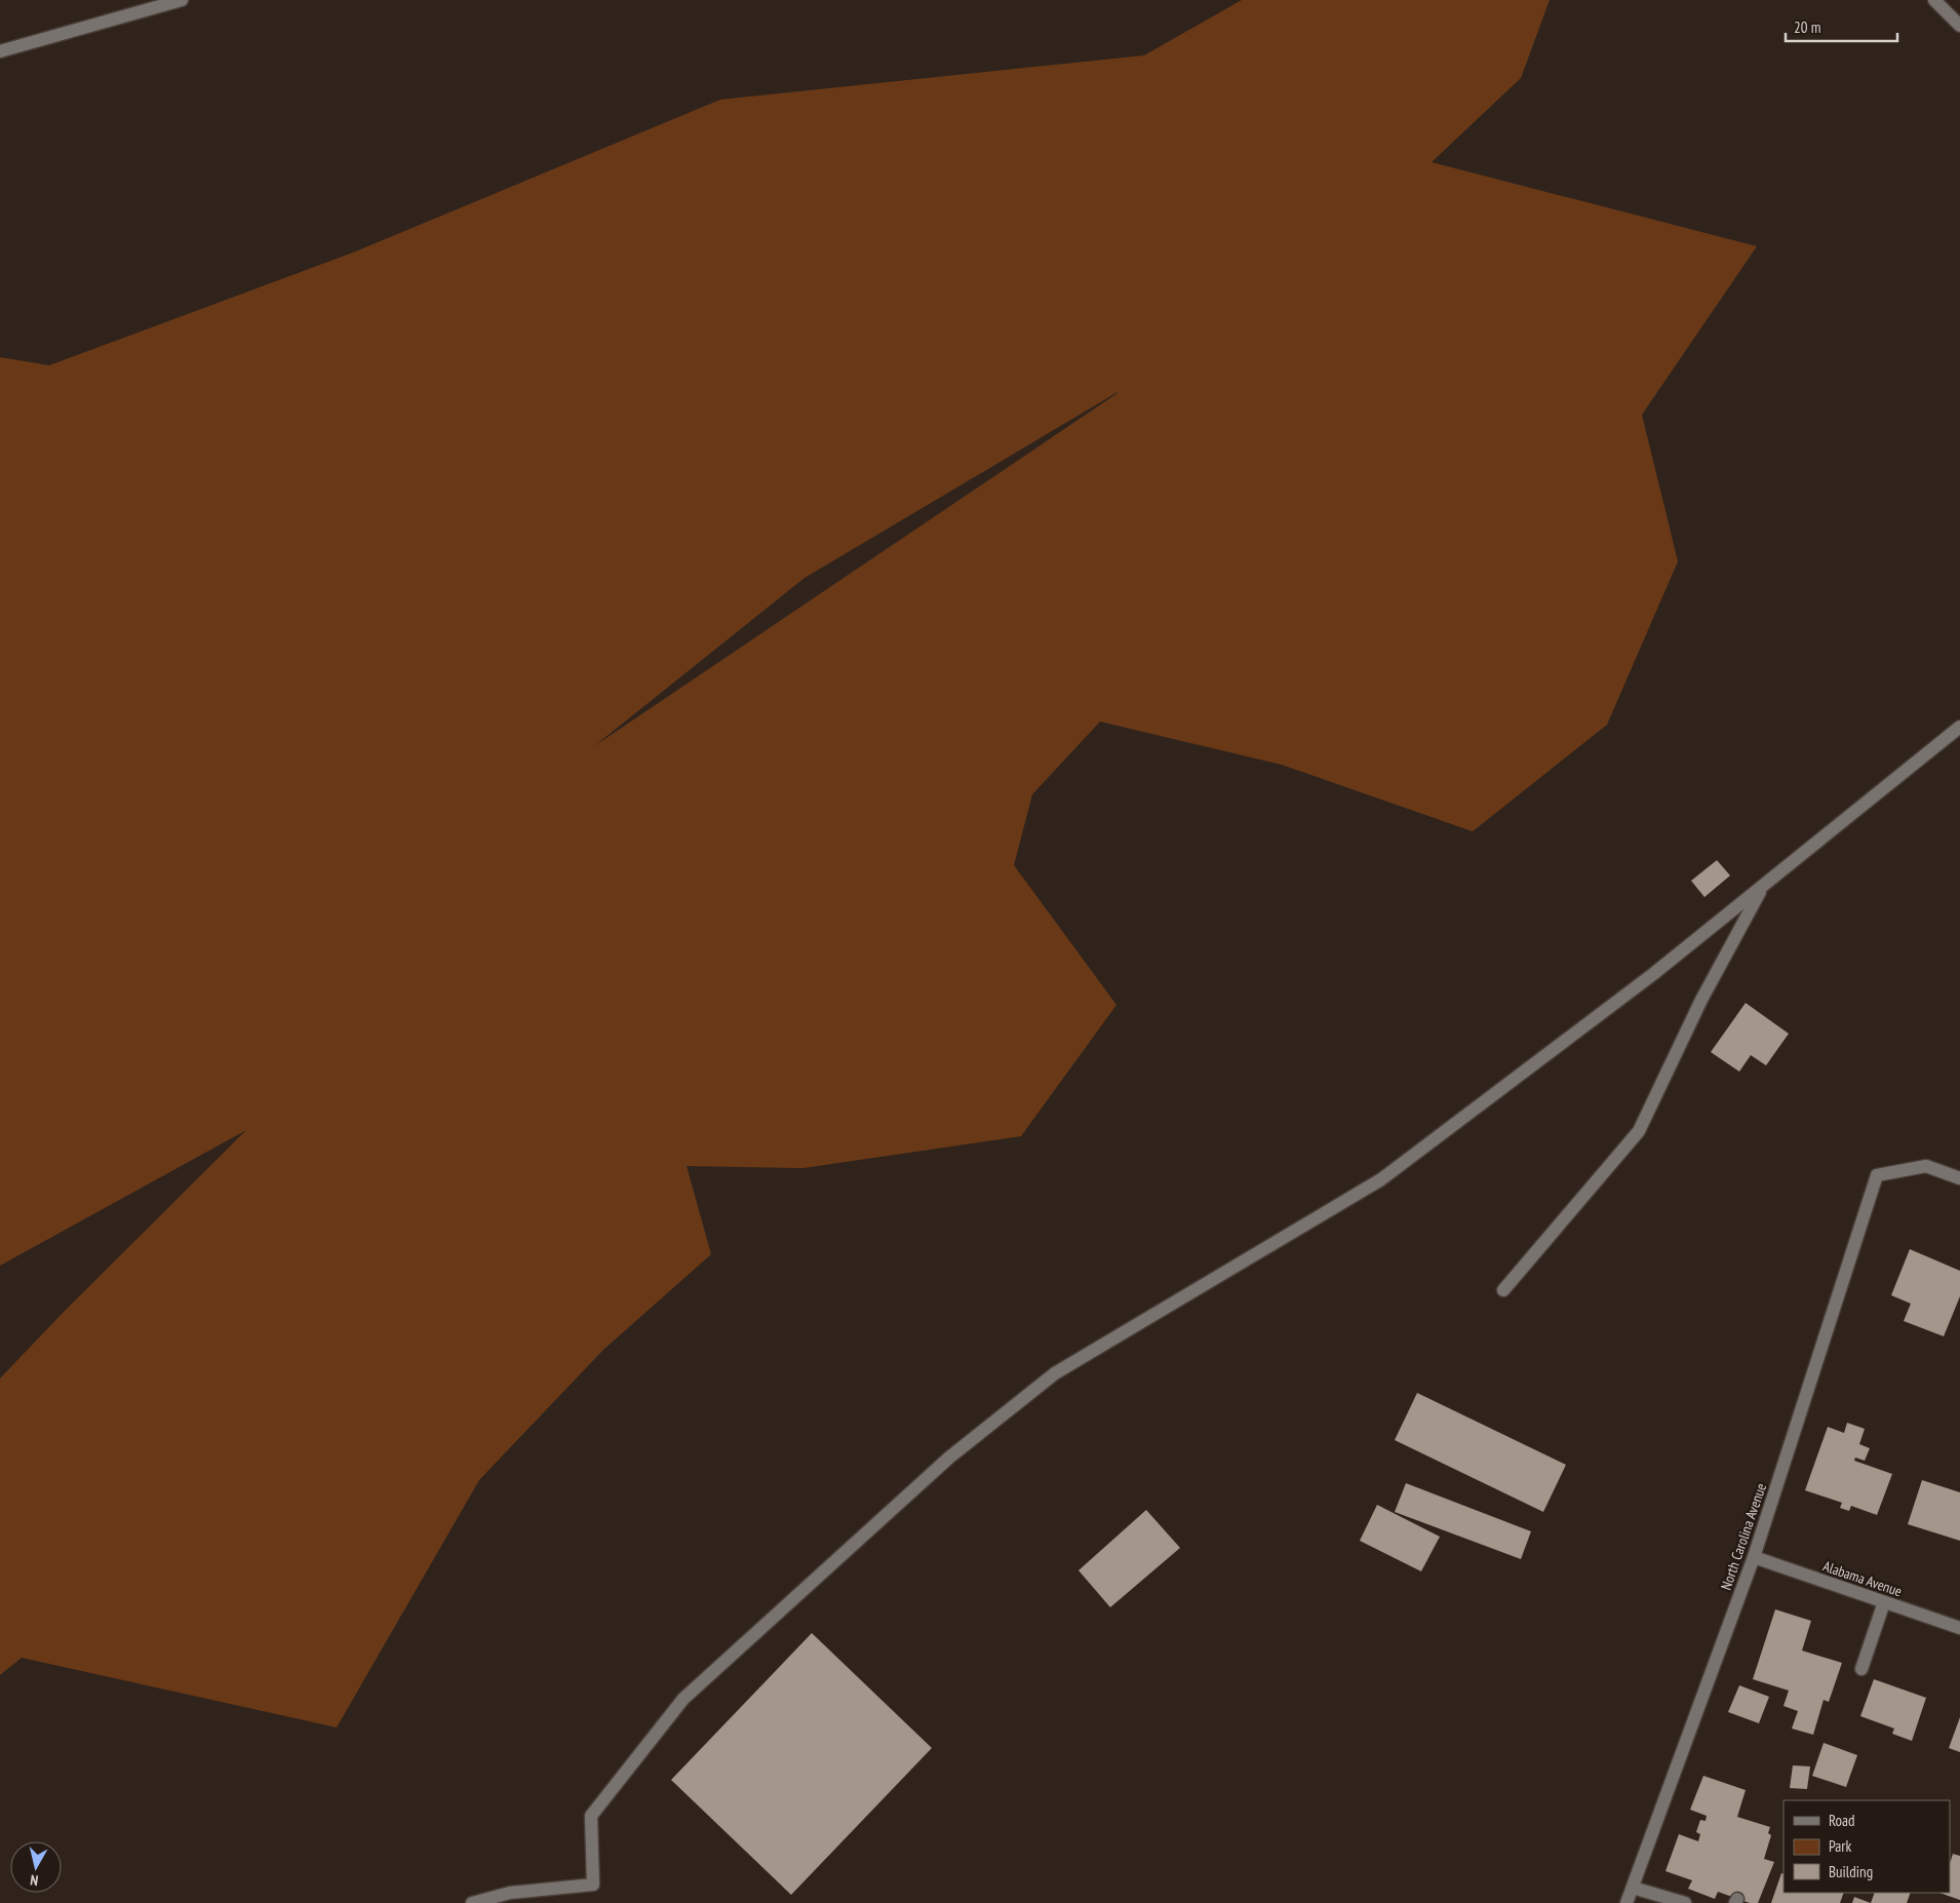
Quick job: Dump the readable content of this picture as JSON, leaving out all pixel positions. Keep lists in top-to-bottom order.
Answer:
{
  "streets": {
    "street": ["North Carolina Avenue", "Alabama Avenue"]
  },
  "crossings": [
    ["North Carolina Avenue", "Alabama Avenue"]
  ],
  "legend": ["Road", "Park", "Building"],
  "scale_bar": "20 m",
  "north": "bottom"
}
